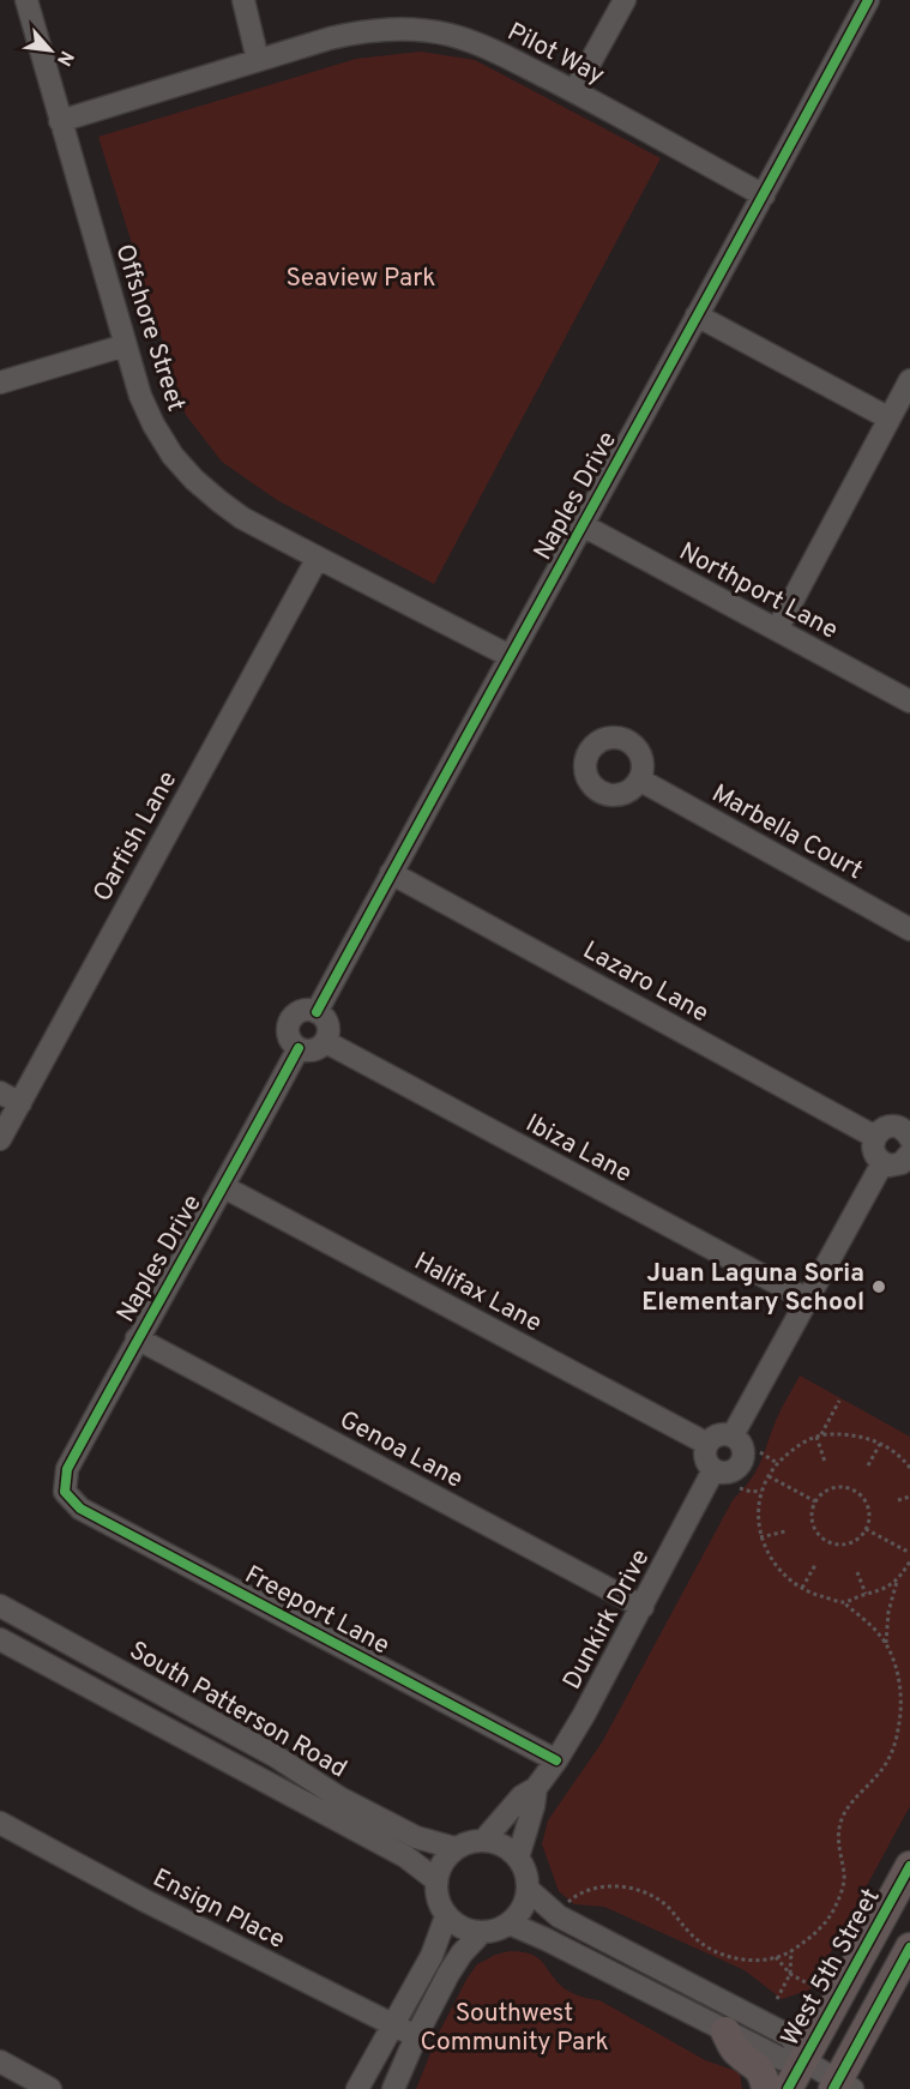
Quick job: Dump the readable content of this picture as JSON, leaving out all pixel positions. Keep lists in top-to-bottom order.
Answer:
{
  "streets": {
    "main road": ["West 5th Street"],
    "street": [
      "Pilot Way",
      "Offshore Street",
      "Naples Drive",
      "Northport Lane",
      "Marbella Court",
      "Oarfish Lane",
      "Lazaro Lane",
      "Ibiza Lane",
      "Halifax Lane",
      "Genoa Lane",
      "Freeport Lane",
      "Dunkirk Drive",
      "South Patterson Road",
      "Ensign Place"
    ]
  },
  "crossings": [
    ["Pilot Way", "Offshore Street"],
    ["Pilot Way", "Naples Drive"],
    ["Offshore Street", "Naples Drive"],
    ["Offshore Street", "Oarfish Lane"],
    ["Naples Drive", "Northport Lane"],
    ["Naples Drive", "Lazaro Lane"],
    ["Naples Drive", "Ibiza Lane"],
    ["Naples Drive", "Halifax Lane"],
    ["Naples Drive", "Genoa Lane"],
    ["Naples Drive", "Freeport Lane"],
    ["Halifax Lane", "Dunkirk Drive"],
    ["Genoa Lane", "Dunkirk Drive"],
    ["Freeport Lane", "Dunkirk Drive"],
    ["Dunkirk Drive", "South Patterson Road"]
  ],
  "parks": ["Seaview Park", "Southwest Community Park"],
  "places": ["Juan Laguna Soria Elementary School"],
  "north": "bottom right"
}
